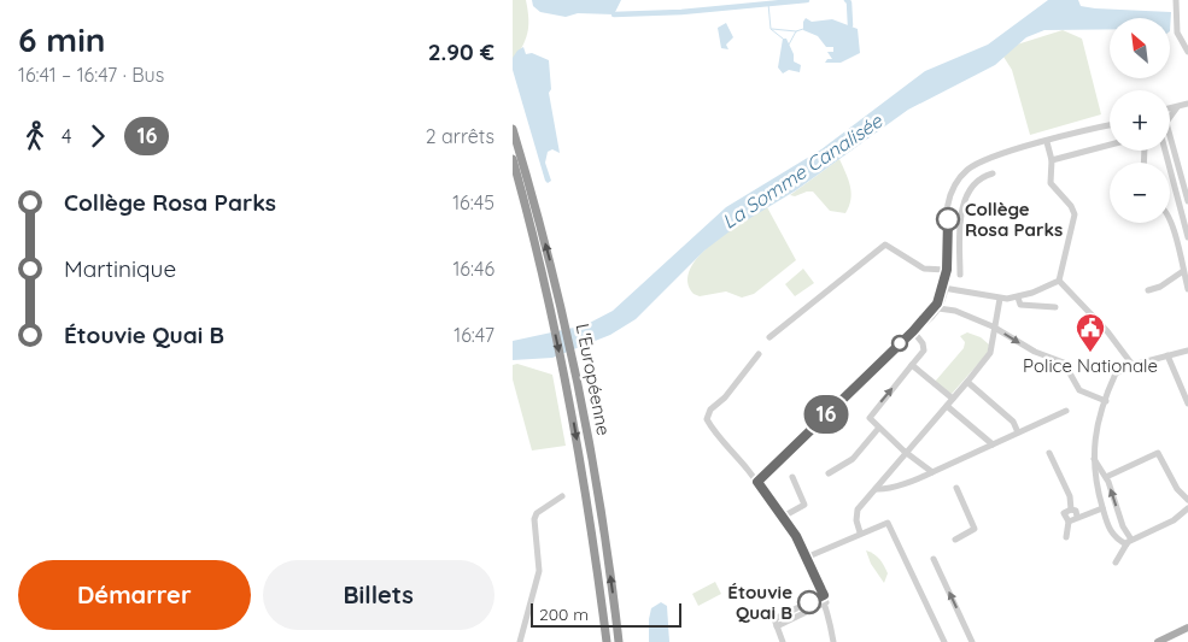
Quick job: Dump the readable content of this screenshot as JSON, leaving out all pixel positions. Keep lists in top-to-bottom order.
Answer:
{
  "streets": {
    "highway": ["L'Européenne"]
  },
  "water": ["La Somme Canalisée"],
  "places": {
    "other": ["Collège Rosa Parks", "Étouvie Quai B"],
    "public building": ["Police Nationale"]
  },
  "lines": ["bus line 16"],
  "scale_bar": "200 m",
  "north": "top left",
  "page": {
    "heading": ["6 min", "16:41 – 16:47 · Bus", "2.90 €"],
    "on_map": "16",
    "map_buttons": ["+", "−"],
    "legs": ["4", "16", "2 arrêts"],
    "list": [
      {
        "name": "Collège Rosa Parks",
        "value": "16:45"
      },
      {
        "name": "Martinique",
        "value": "16:46"
      },
      {
        "name": "Étouvie Quai B",
        "value": "16:47"
      }
    ],
    "buttons": ["Démarrer", "Billets"],
    "scale": "200 m"
  }
}
